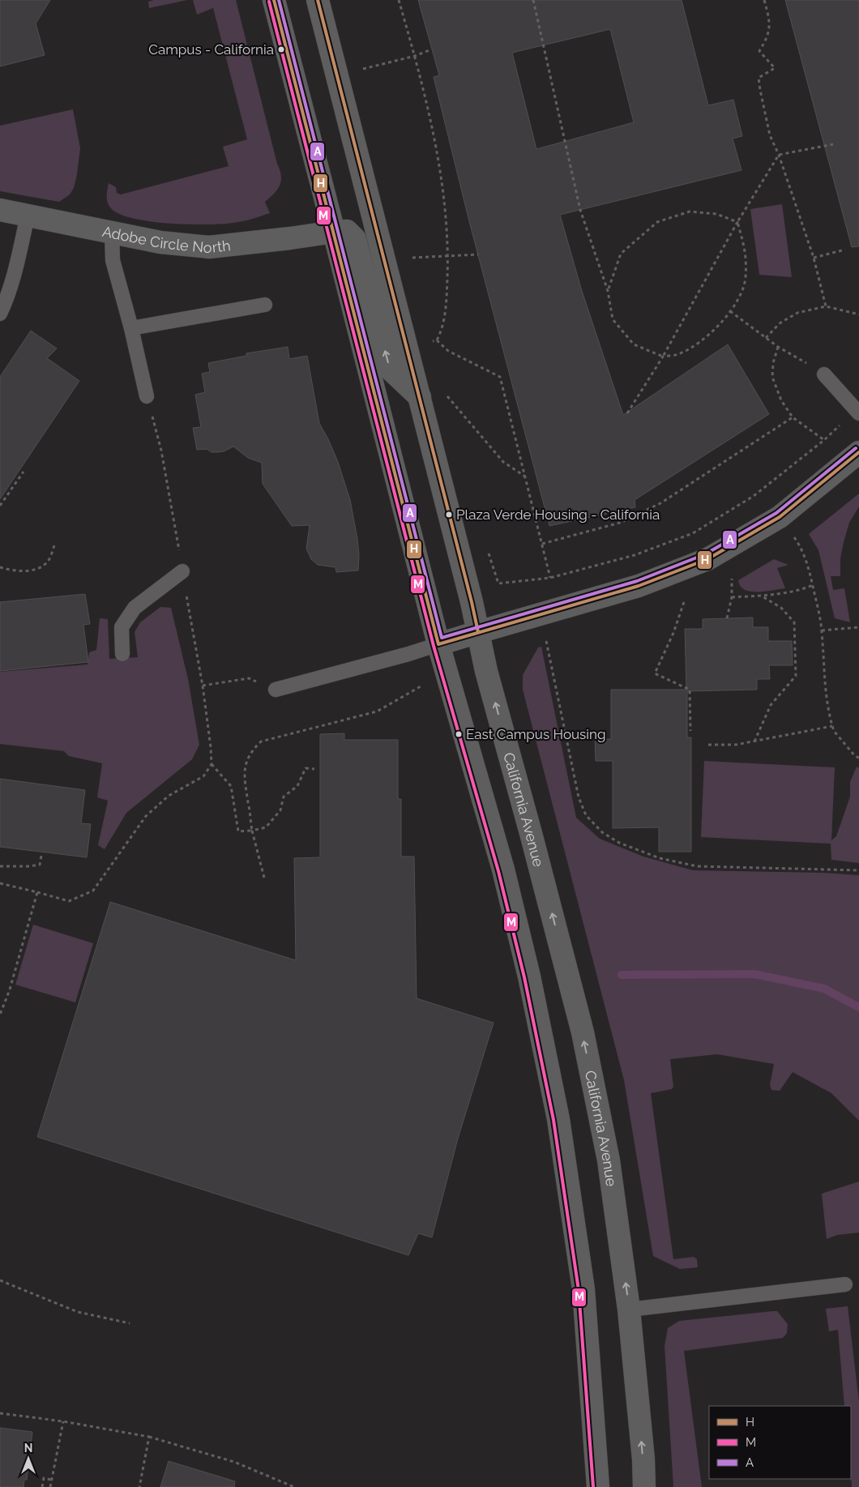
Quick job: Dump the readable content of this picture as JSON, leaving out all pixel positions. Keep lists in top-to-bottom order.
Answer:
{
  "streets": {
    "main road": ["Adobe Circle North", "California Avenue"]
  },
  "places": ["Campus - California", "Plaza Verde Housing - California", "East Campus Housing"],
  "lines": ["transit line H", "transit line A", "transit line M"],
  "legend": ["H", "M", "A"],
  "north": "top"
}
